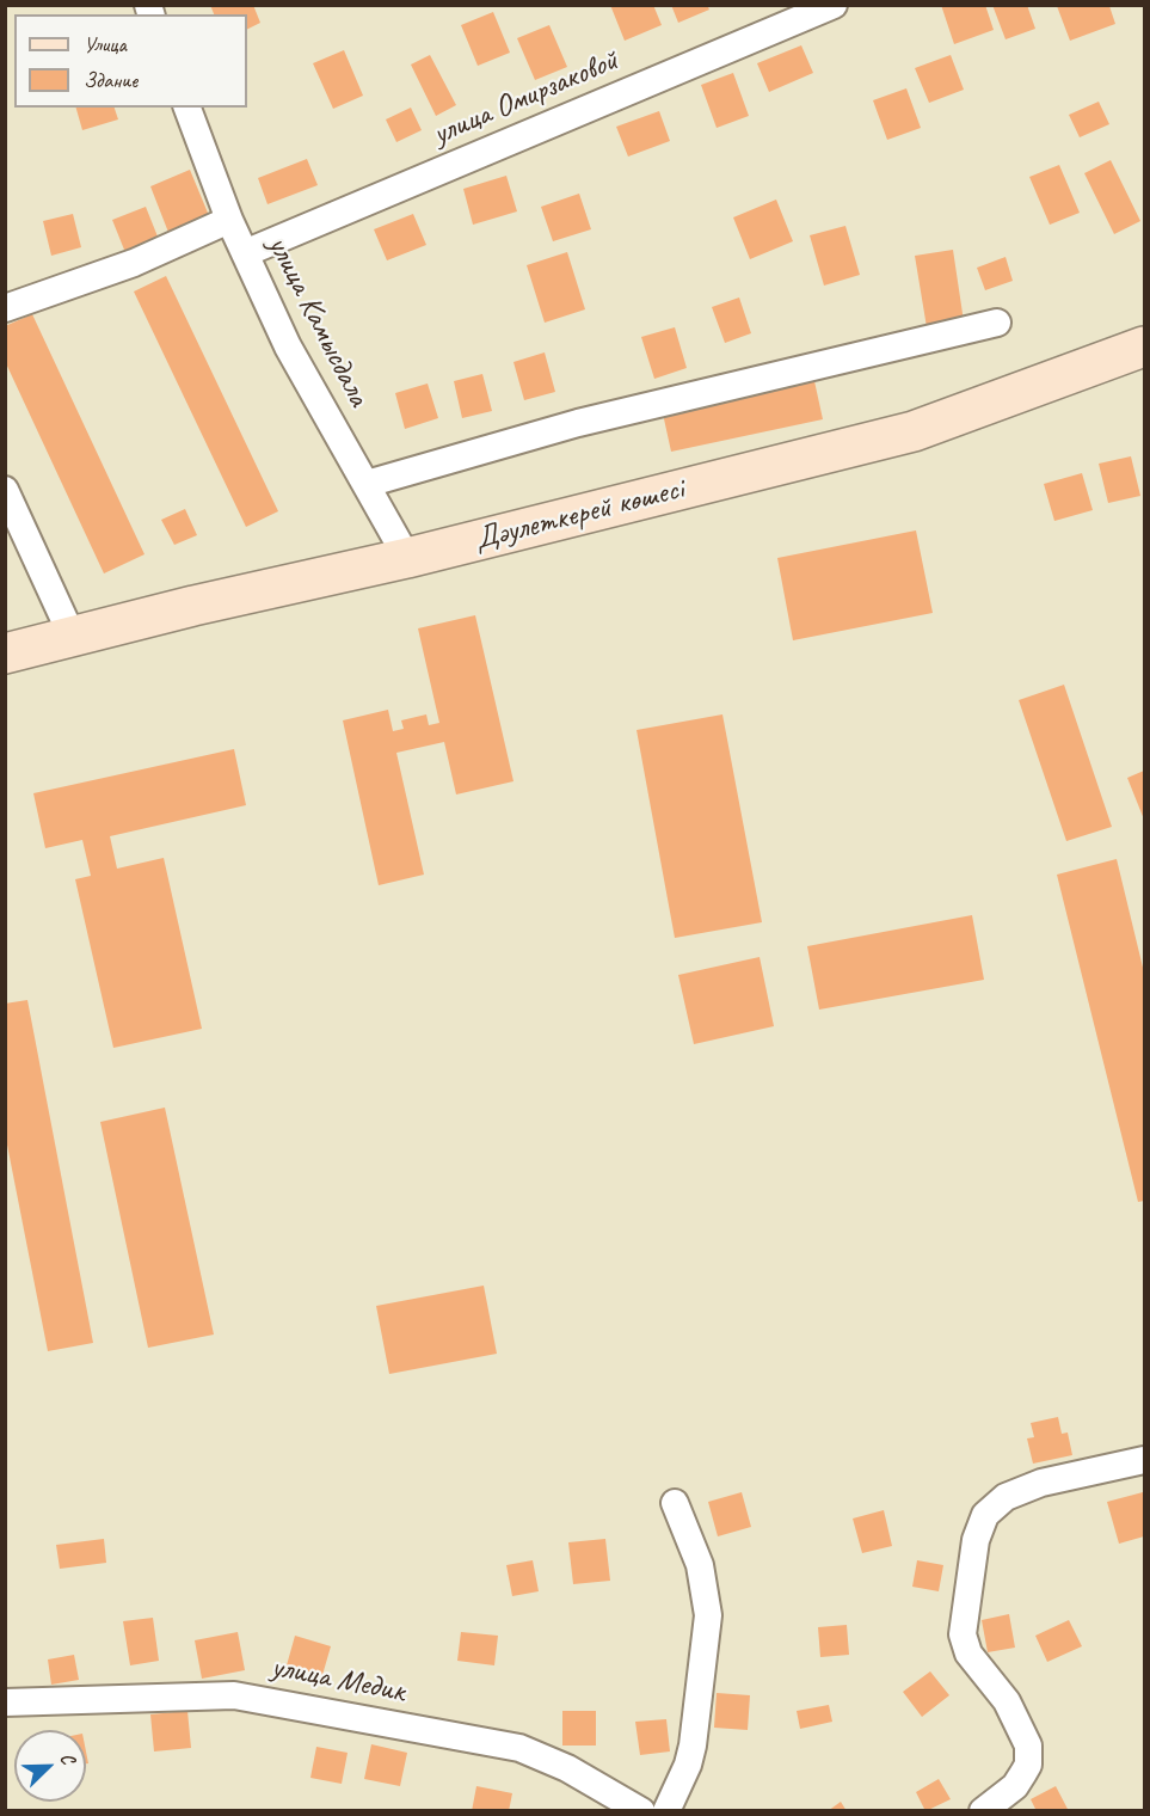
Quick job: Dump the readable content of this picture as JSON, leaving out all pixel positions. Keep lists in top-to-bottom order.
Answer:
{
  "streets": {
    "main road": ["Дәулеткерей көшесі"],
    "street": ["улица Омирзаковой", "улица Камысдала", "улица Медик"]
  },
  "crossings": [
    ["улица Омирзаковой", "улица Камысдала"],
    ["улица Камысдала", "Дәулеткерей көшесі"]
  ],
  "legend": ["Улица", "Здание"],
  "north": "top right"
}
